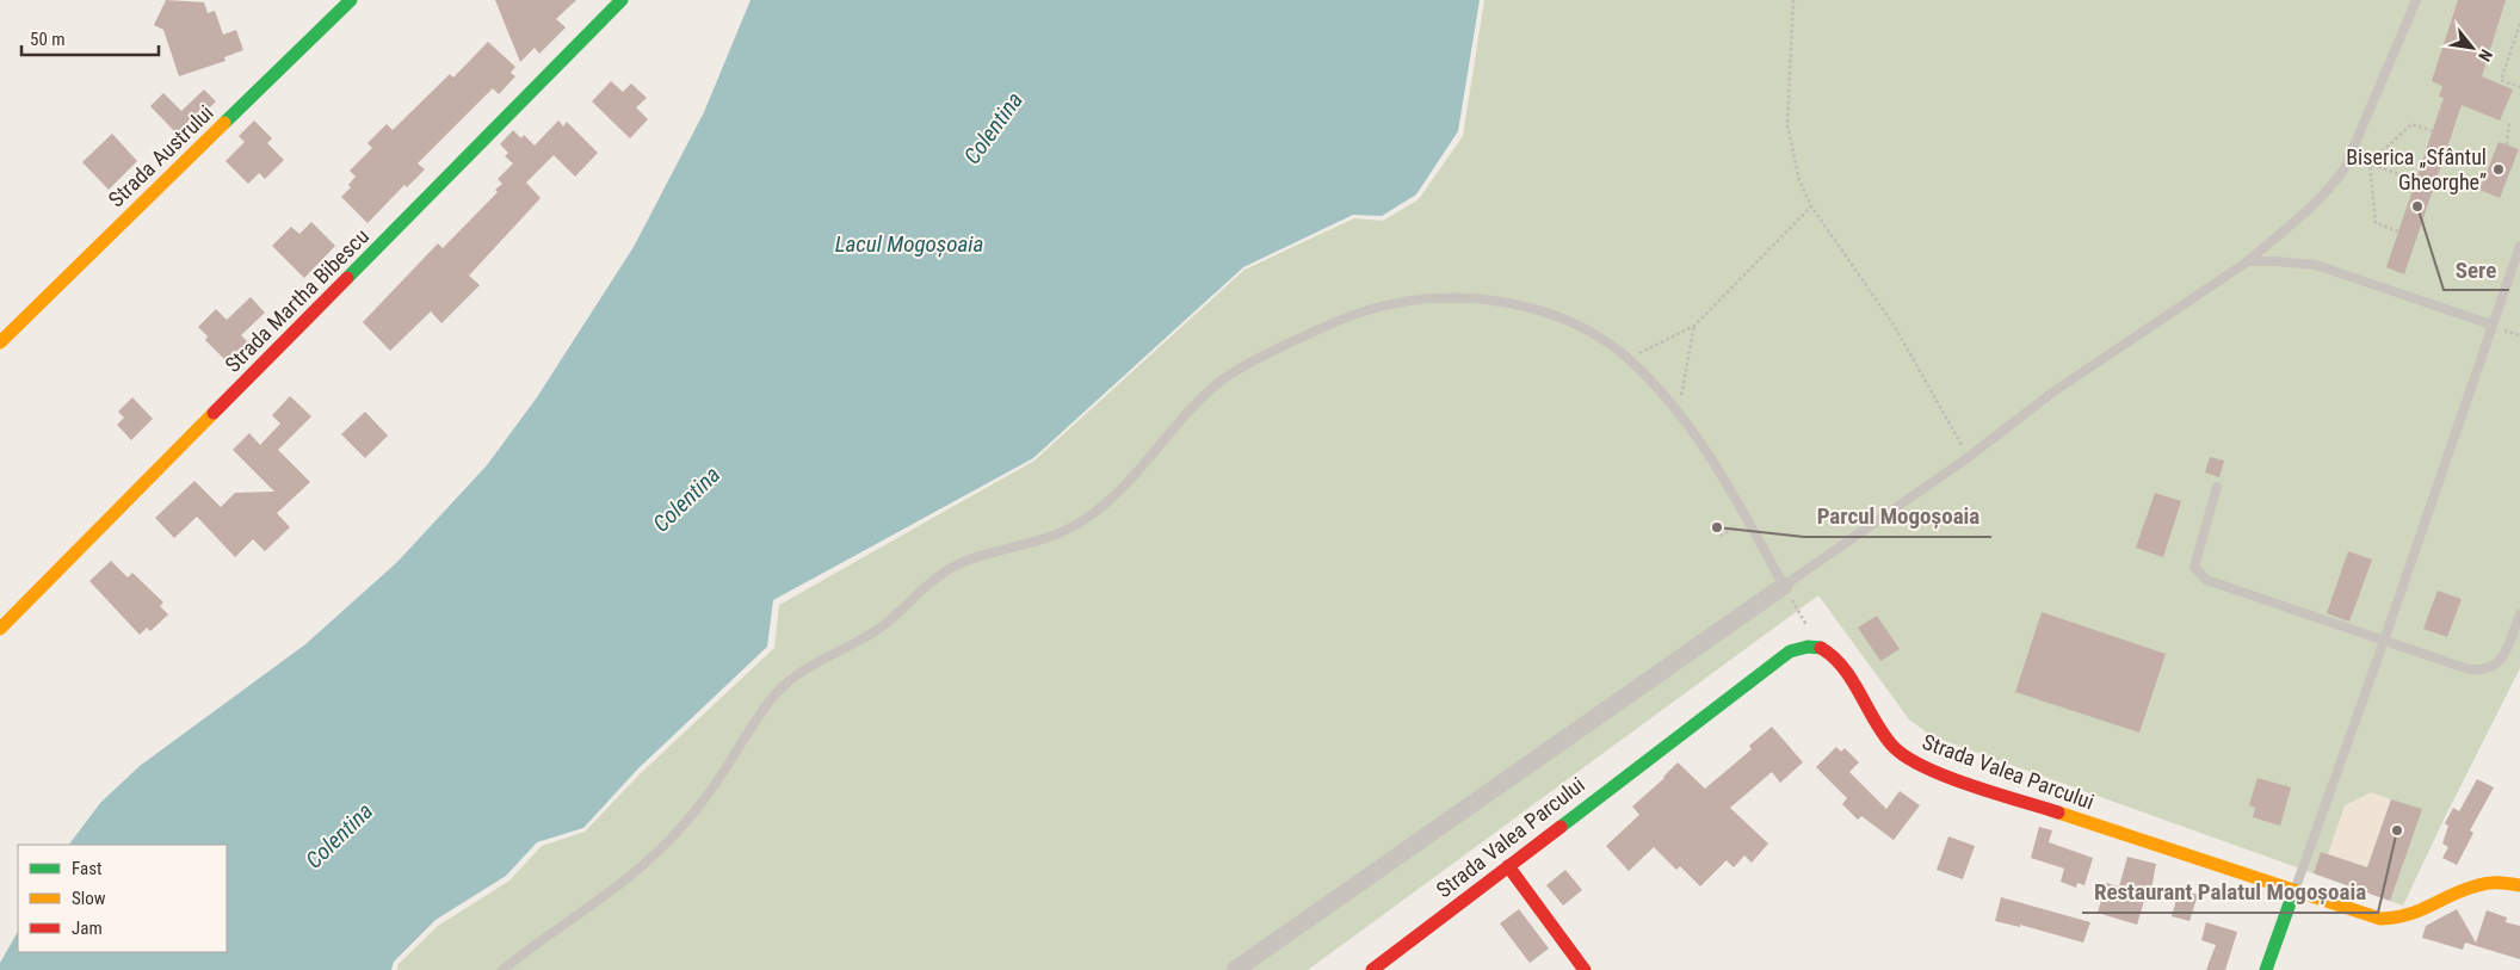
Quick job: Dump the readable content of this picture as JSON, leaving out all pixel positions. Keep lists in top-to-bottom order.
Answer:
{
  "streets": {
    "street": ["Strada Austrului", "Strada Martha Bibescu", "Strada Valea Parcului"]
  },
  "water": ["Colentina", "Lacul Mogoșoaia"],
  "places": [
    "Biserica „Sfântul Gheorghe”",
    "Sere",
    "Parcul Mogoșoaia",
    "Restaurant Palatul Mogoșoaia"
  ],
  "legend": ["Fast", "Slow", "Jam"],
  "scale_bar": "50 m",
  "north": "bottom right"
}
